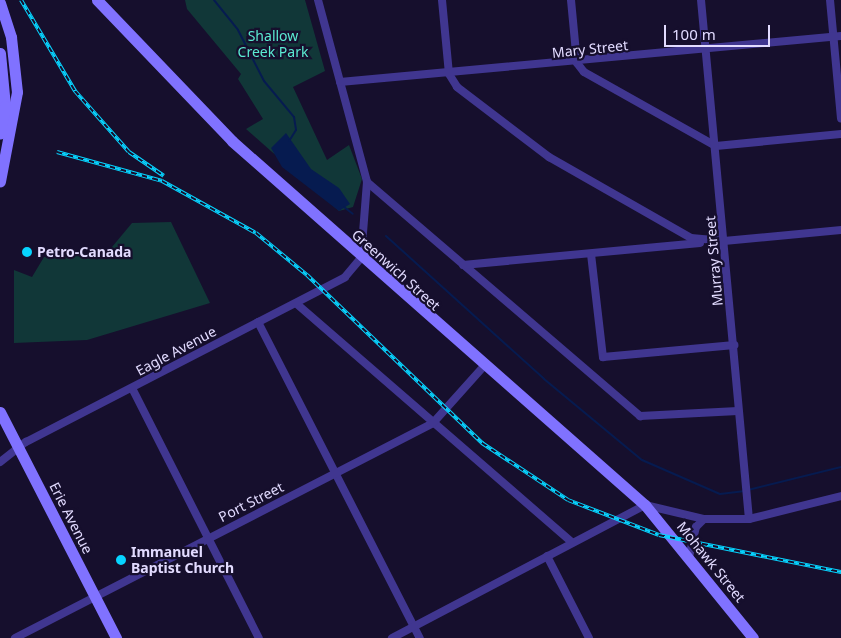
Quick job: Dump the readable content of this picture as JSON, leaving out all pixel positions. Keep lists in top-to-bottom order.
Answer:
{
  "streets": {
    "street": [
      "Mary Street",
      "Murray Street",
      "Greenwich Street",
      "Eagle Avenue",
      "Port Street",
      "Erie Avenue",
      "Mohawk Street"
    ]
  },
  "crossings": [
    ["Mary Street", "Murray Street"],
    ["Murray Street", "Greenwich Street"],
    ["Greenwich Street", "Eagle Avenue"],
    ["Greenwich Street", "Port Street"],
    ["Greenwich Street", "Mohawk Street"],
    ["Eagle Avenue", "Erie Avenue"],
    ["Port Street", "Erie Avenue"]
  ],
  "parks": ["Shallow Creek Park"],
  "places": ["Petro-Canada", "Immanuel Baptist Church"],
  "scale_bar": "100 m"
}
